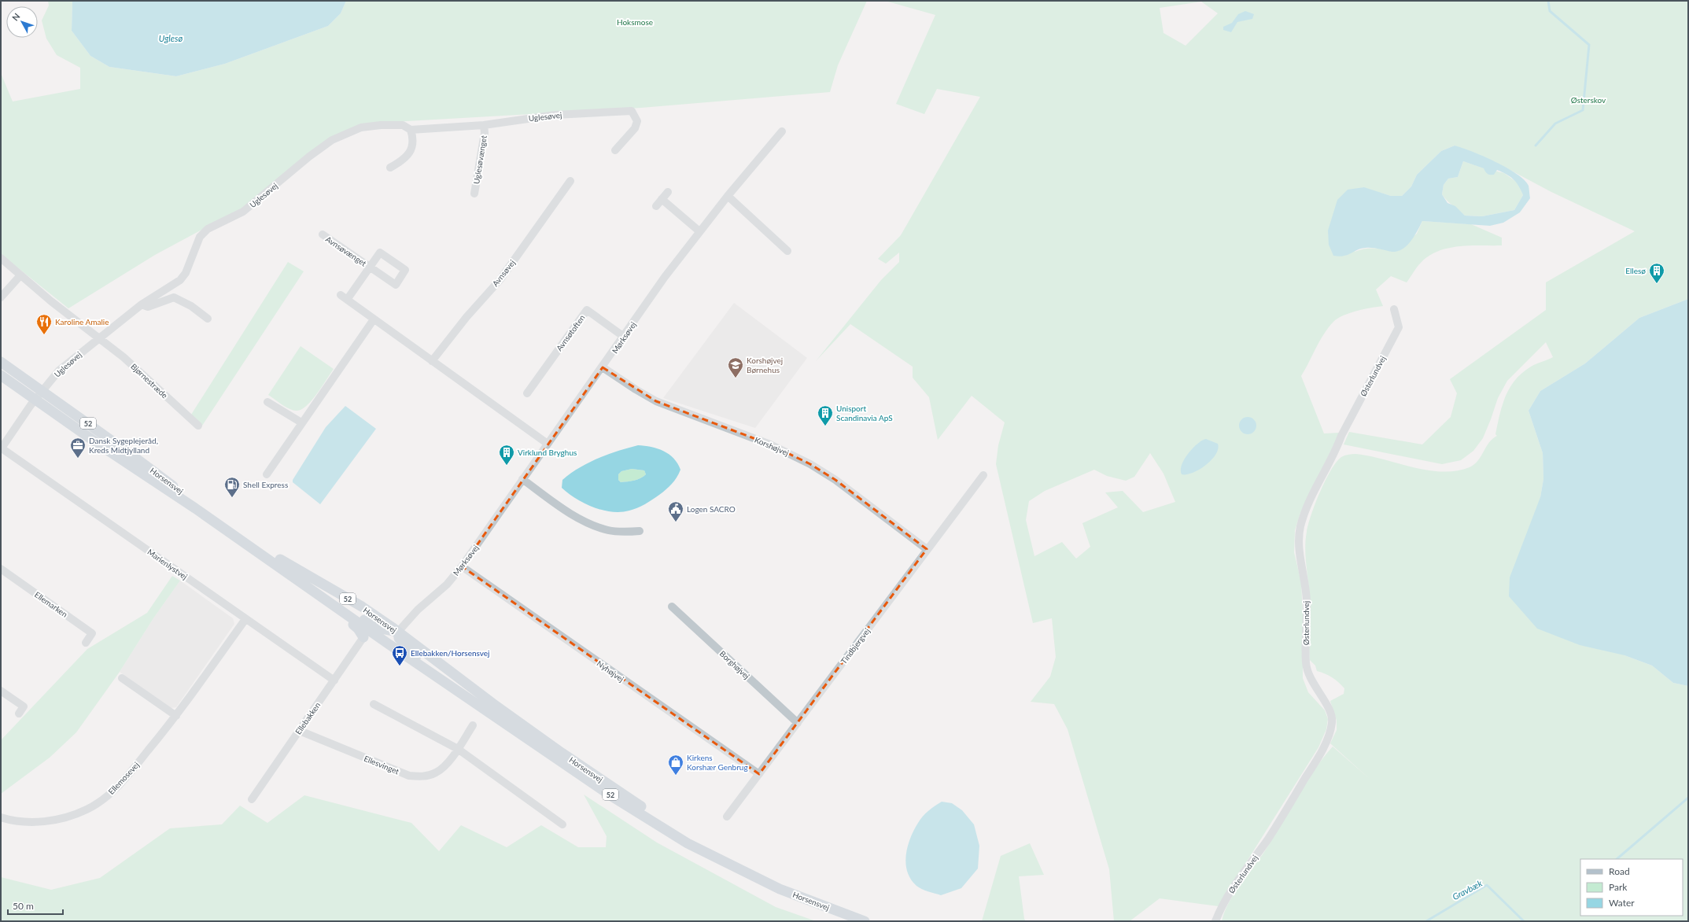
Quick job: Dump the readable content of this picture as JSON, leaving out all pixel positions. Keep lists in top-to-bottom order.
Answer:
{
  "streets": {
    "main road": ["52", "Horsensvej"],
    "street": [
      "Uglesøvej",
      "Uglesøvænget",
      "Avnsøvænget",
      "Avnsøvej",
      "Avnsøtoften",
      "Mørksøvej",
      "Østerlundvej",
      "Bjørnestræde",
      "Korshøjvej",
      "Marienlystvej",
      "Ellemarken",
      "Tindbjergvej",
      "Borghøjvej",
      "Nyhøjvej",
      "Ellebakken",
      "Ellesvinget",
      "Ellemosevej"
    ]
  },
  "crossings": [
    ["Uglesøvej", "Uglesøvænget"],
    ["Uglesøvej", "Bjørnestræde"],
    ["Uglesøvej", "Horsensvej"],
    ["Uglesøvej", "Marienlystvej"],
    ["Avnsøtoften", "Mørksøvej"],
    ["Mørksøvej", "52"],
    ["Mørksøvej", "Korshøjvej"],
    ["Mørksøvej", "Horsensvej"],
    ["Mørksøvej", "Nyhøjvej"],
    ["52", "Horsensvej"],
    ["52", "Ellebakken"],
    ["Korshøjvej", "Tindbjergvej"],
    ["Marienlystvej", "Ellebakken"],
    ["Marienlystvej", "Ellemosevej"],
    ["Tindbjergvej", "Borghøjvej"],
    ["Tindbjergvej", "Nyhøjvej"],
    ["Ellebakken", "Ellesvinget"]
  ],
  "water": ["Uglesø", "Gravbæk"],
  "parks": ["Hoksmose", "Østerskov"],
  "places": {
    "building": ["Ellesø", "Unisport Scandinavia ApS", "Virklund Bryghus"],
    "restaurant": ["Karoline Amalie"],
    "school or university": ["Korshøjvej Børnehus"],
    "office": ["Dansk Sygeplejeråd, Kreds Midtjylland"],
    "fuel station": ["Shell Express"],
    "public building": ["Logen SACRO"],
    "bus stop": ["Ellebakken/Horsensvej"],
    "shop": ["Kirkens Korshær Genbrug"]
  },
  "legend": ["Road", "Park", "Water"],
  "scale_bar": "50 m",
  "north": "top left"
}
